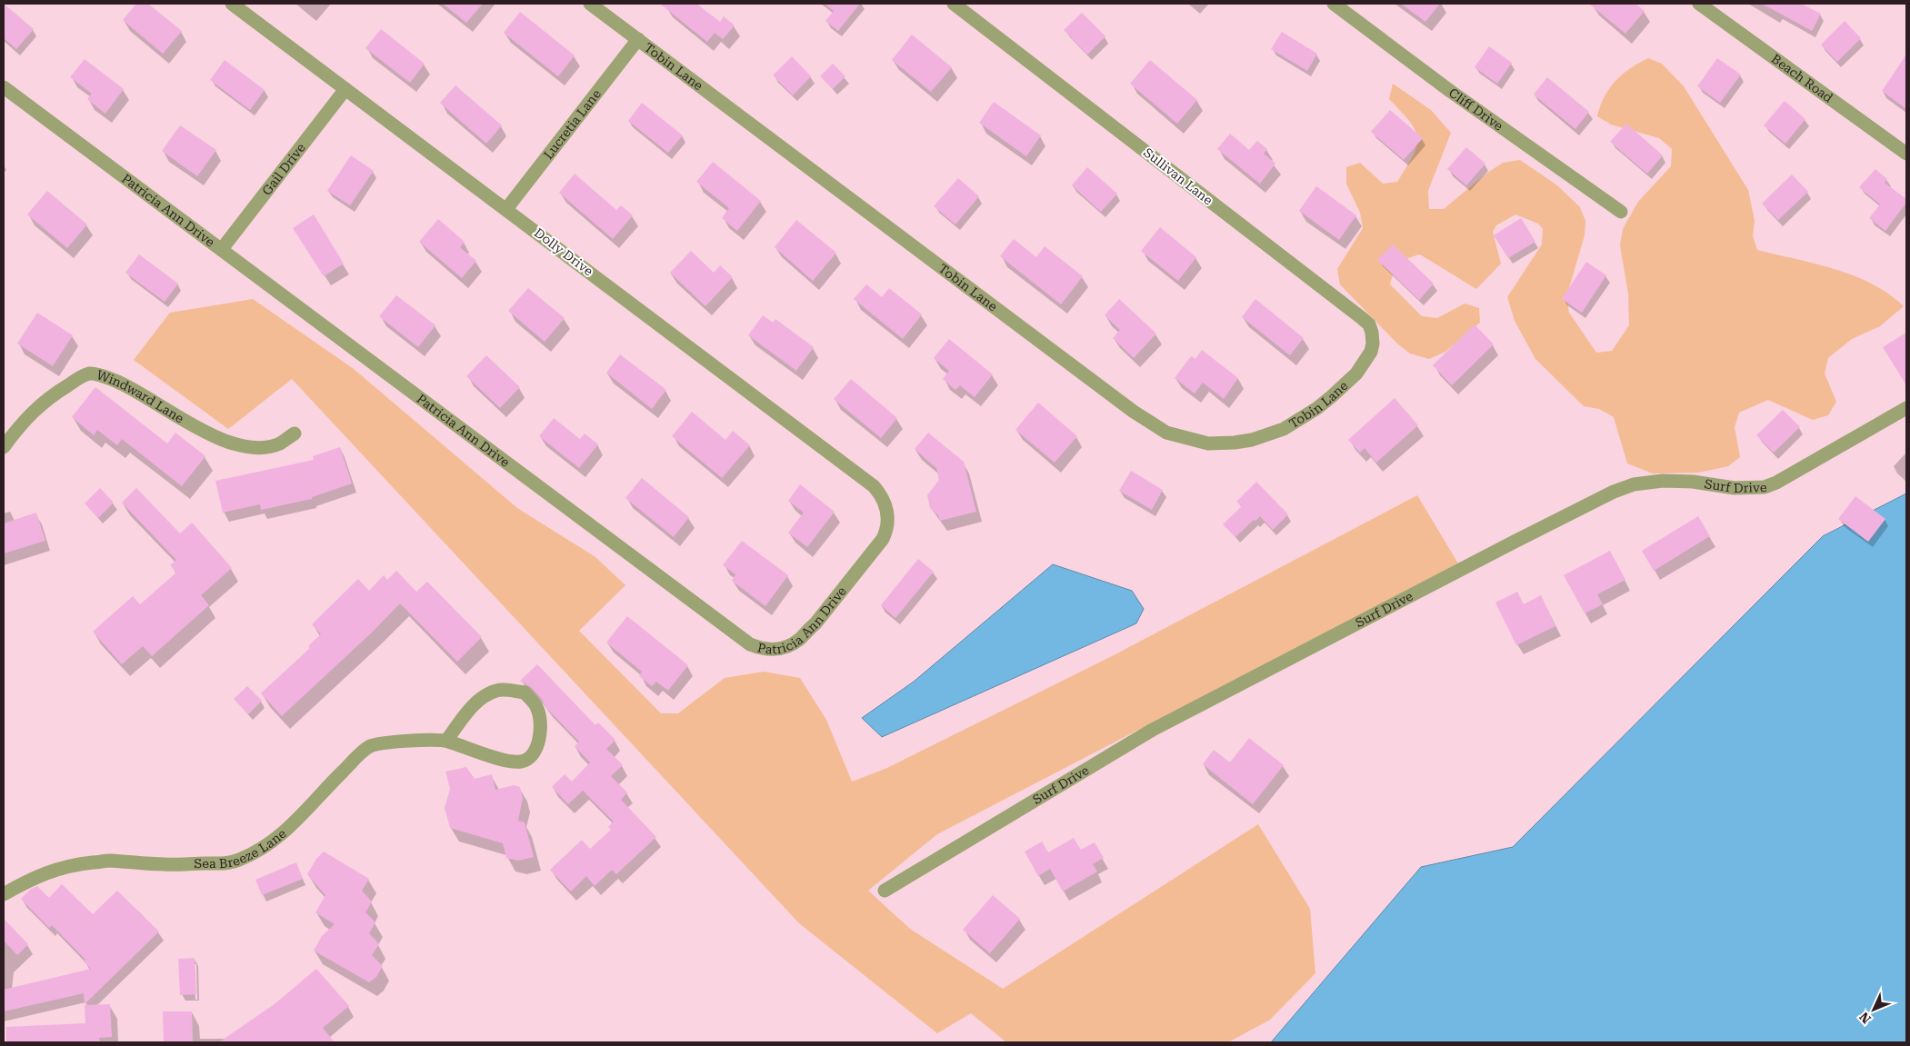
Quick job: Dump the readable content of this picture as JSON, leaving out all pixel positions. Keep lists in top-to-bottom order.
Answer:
{
  "streets": {
    "street": [
      "Tobin Lane",
      "Beach Road",
      "Cliff Drive",
      "Lucretia Lane",
      "Gail Drive",
      "Sullivan Lane",
      "Patricia Ann Drive",
      "Dolly Drive",
      "Windward Lane",
      "Surf Drive",
      "Sea Breeze Lane"
    ]
  },
  "crossings": [
    ["Tobin Lane", "Lucretia Lane"],
    ["Tobin Lane", "Sullivan Lane"],
    ["Lucretia Lane", "Dolly Drive"],
    ["Gail Drive", "Patricia Ann Drive"],
    ["Gail Drive", "Dolly Drive"],
    ["Patricia Ann Drive", "Dolly Drive"]
  ],
  "north": "bottom left"
}
